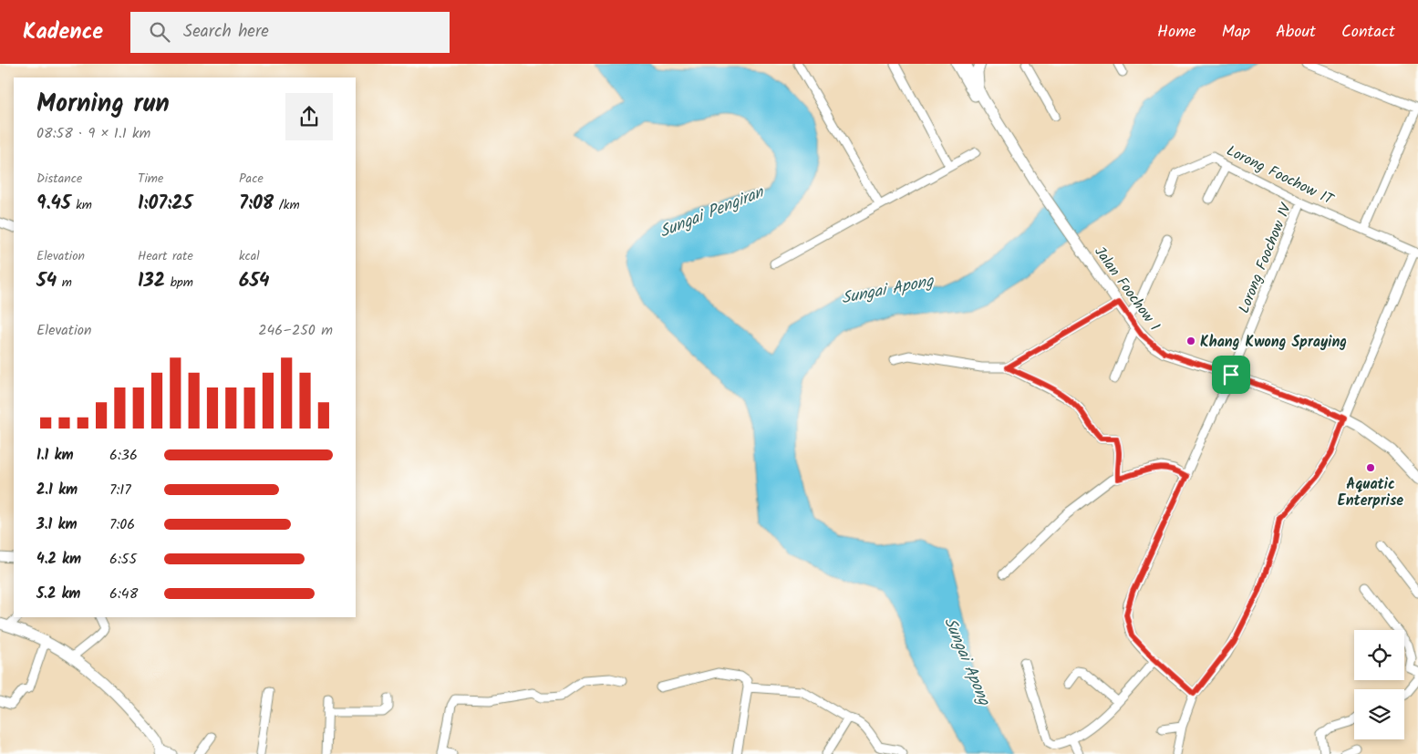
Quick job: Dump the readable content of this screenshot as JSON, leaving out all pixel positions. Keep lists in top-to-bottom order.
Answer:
{
  "streets": {
    "street": ["Lorong Foochow 1T", "Lorong Foochow 1V", "Jalan Foochow 1"]
  },
  "crossings": [
    ["Lorong Foochow 1T", "Lorong Foochow 1V"],
    ["Lorong Foochow 1T", "Jalan Foochow 1"],
    ["Lorong Foochow 1V", "Jalan Foochow 1"]
  ],
  "water": ["Sungai Pengiran", "Sungai Apong"],
  "places": ["Khang Kwong Spraying", "Aquatic Enterprise"],
  "page": {
    "header": "Kadence",
    "search": "Search here",
    "nav": [
      "Home",
      "Map",
      "About",
      "Contact"
    ],
    "heading": ["Morning run", "08:58 · 9 × 1.1 km"],
    "stats": [
      ["Distance", "9.45 km"],
      ["Time", "1:07:25"],
      ["Pace", "7:08 /km"],
      ["Elevation", "54 m"],
      ["Heart rate", "132 bpm"],
      ["kcal", "654"]
    ],
    "chart": ["Elevation", "246–250 m"],
    "list": [
      {
        "name": "1.1 km",
        "note": "6:36"
      },
      {
        "name": "2.1 km",
        "note": "7:17"
      },
      {
        "name": "3.1 km",
        "note": "7:06"
      },
      {
        "name": "4.2 km",
        "note": "6:55"
      },
      {
        "name": "5.2 km",
        "note": "6:48"
      }
    ]
  }
}
